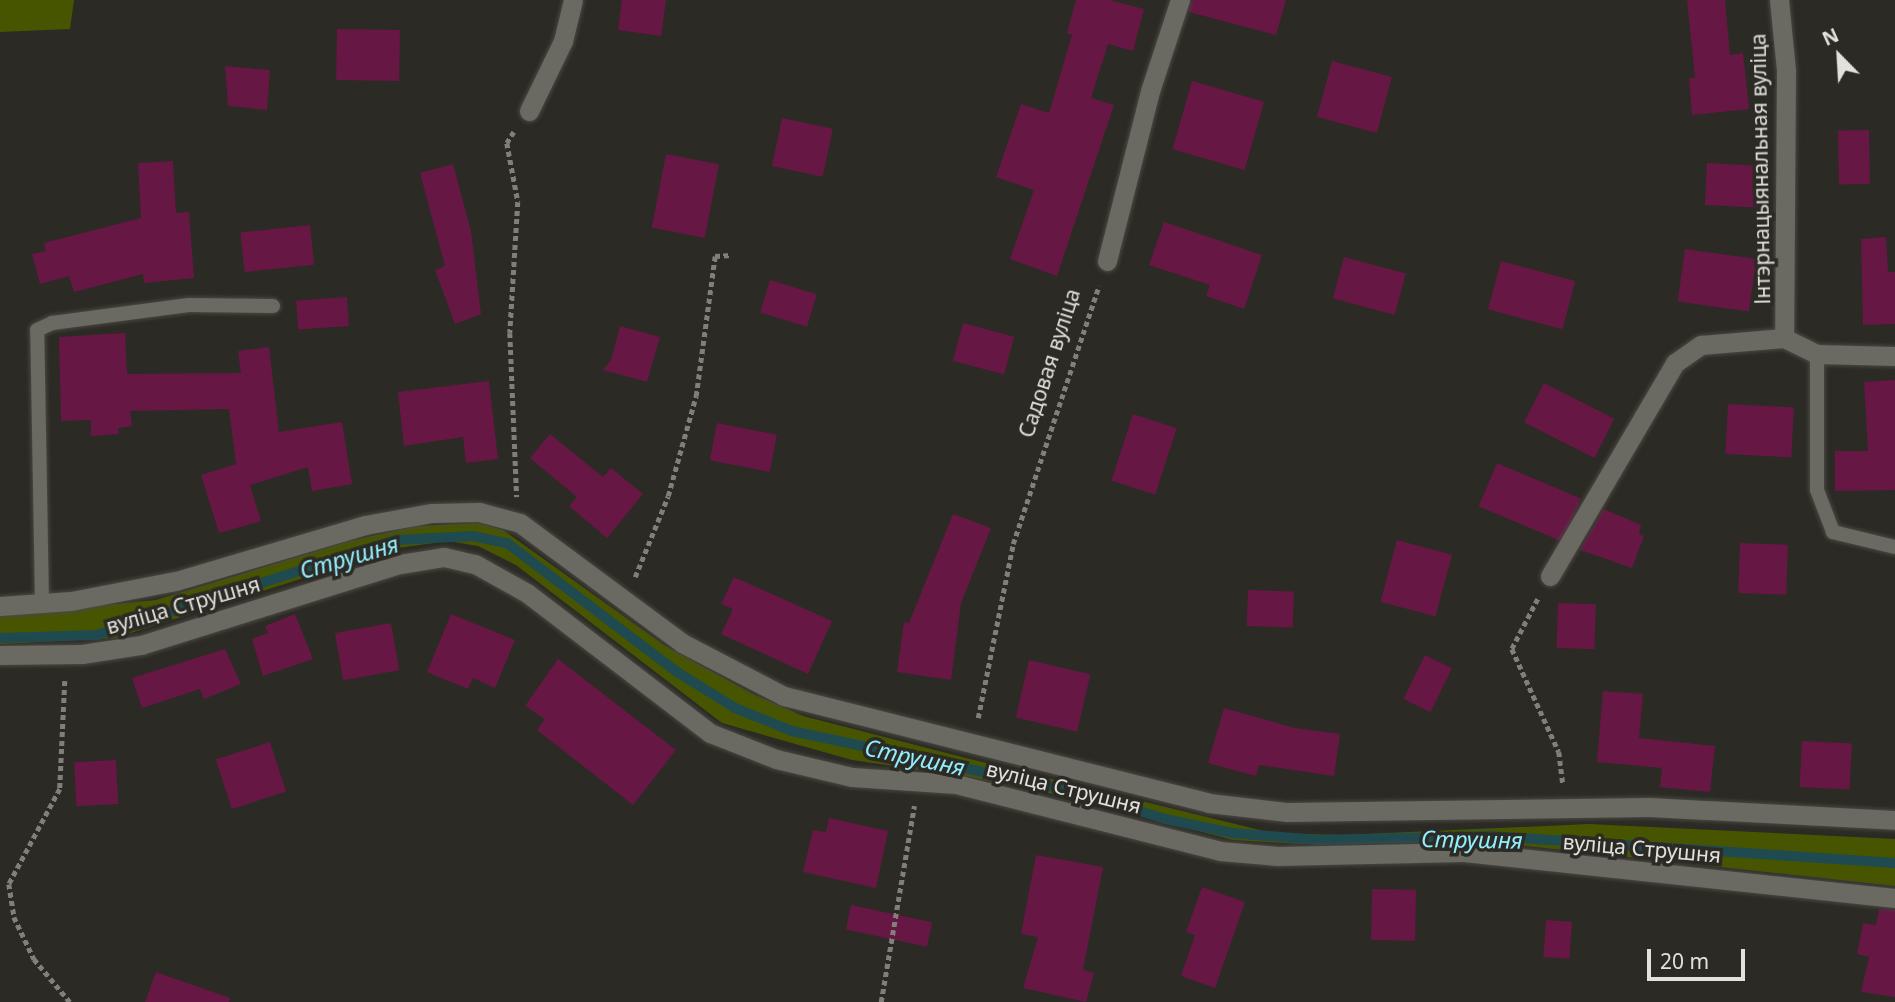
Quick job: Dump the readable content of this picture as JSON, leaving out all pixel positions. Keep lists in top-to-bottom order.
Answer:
{
  "streets": {
    "street": ["Інтэрнацыянальная вуліца", "вуліца Струшня"],
    "path": ["Садовая вуліца"]
  },
  "crossings": [
    ["Садовая вуліца", "вуліца Струшня"]
  ],
  "water": ["Струшня"],
  "scale_bar": "20 m",
  "north": "top left"
}
